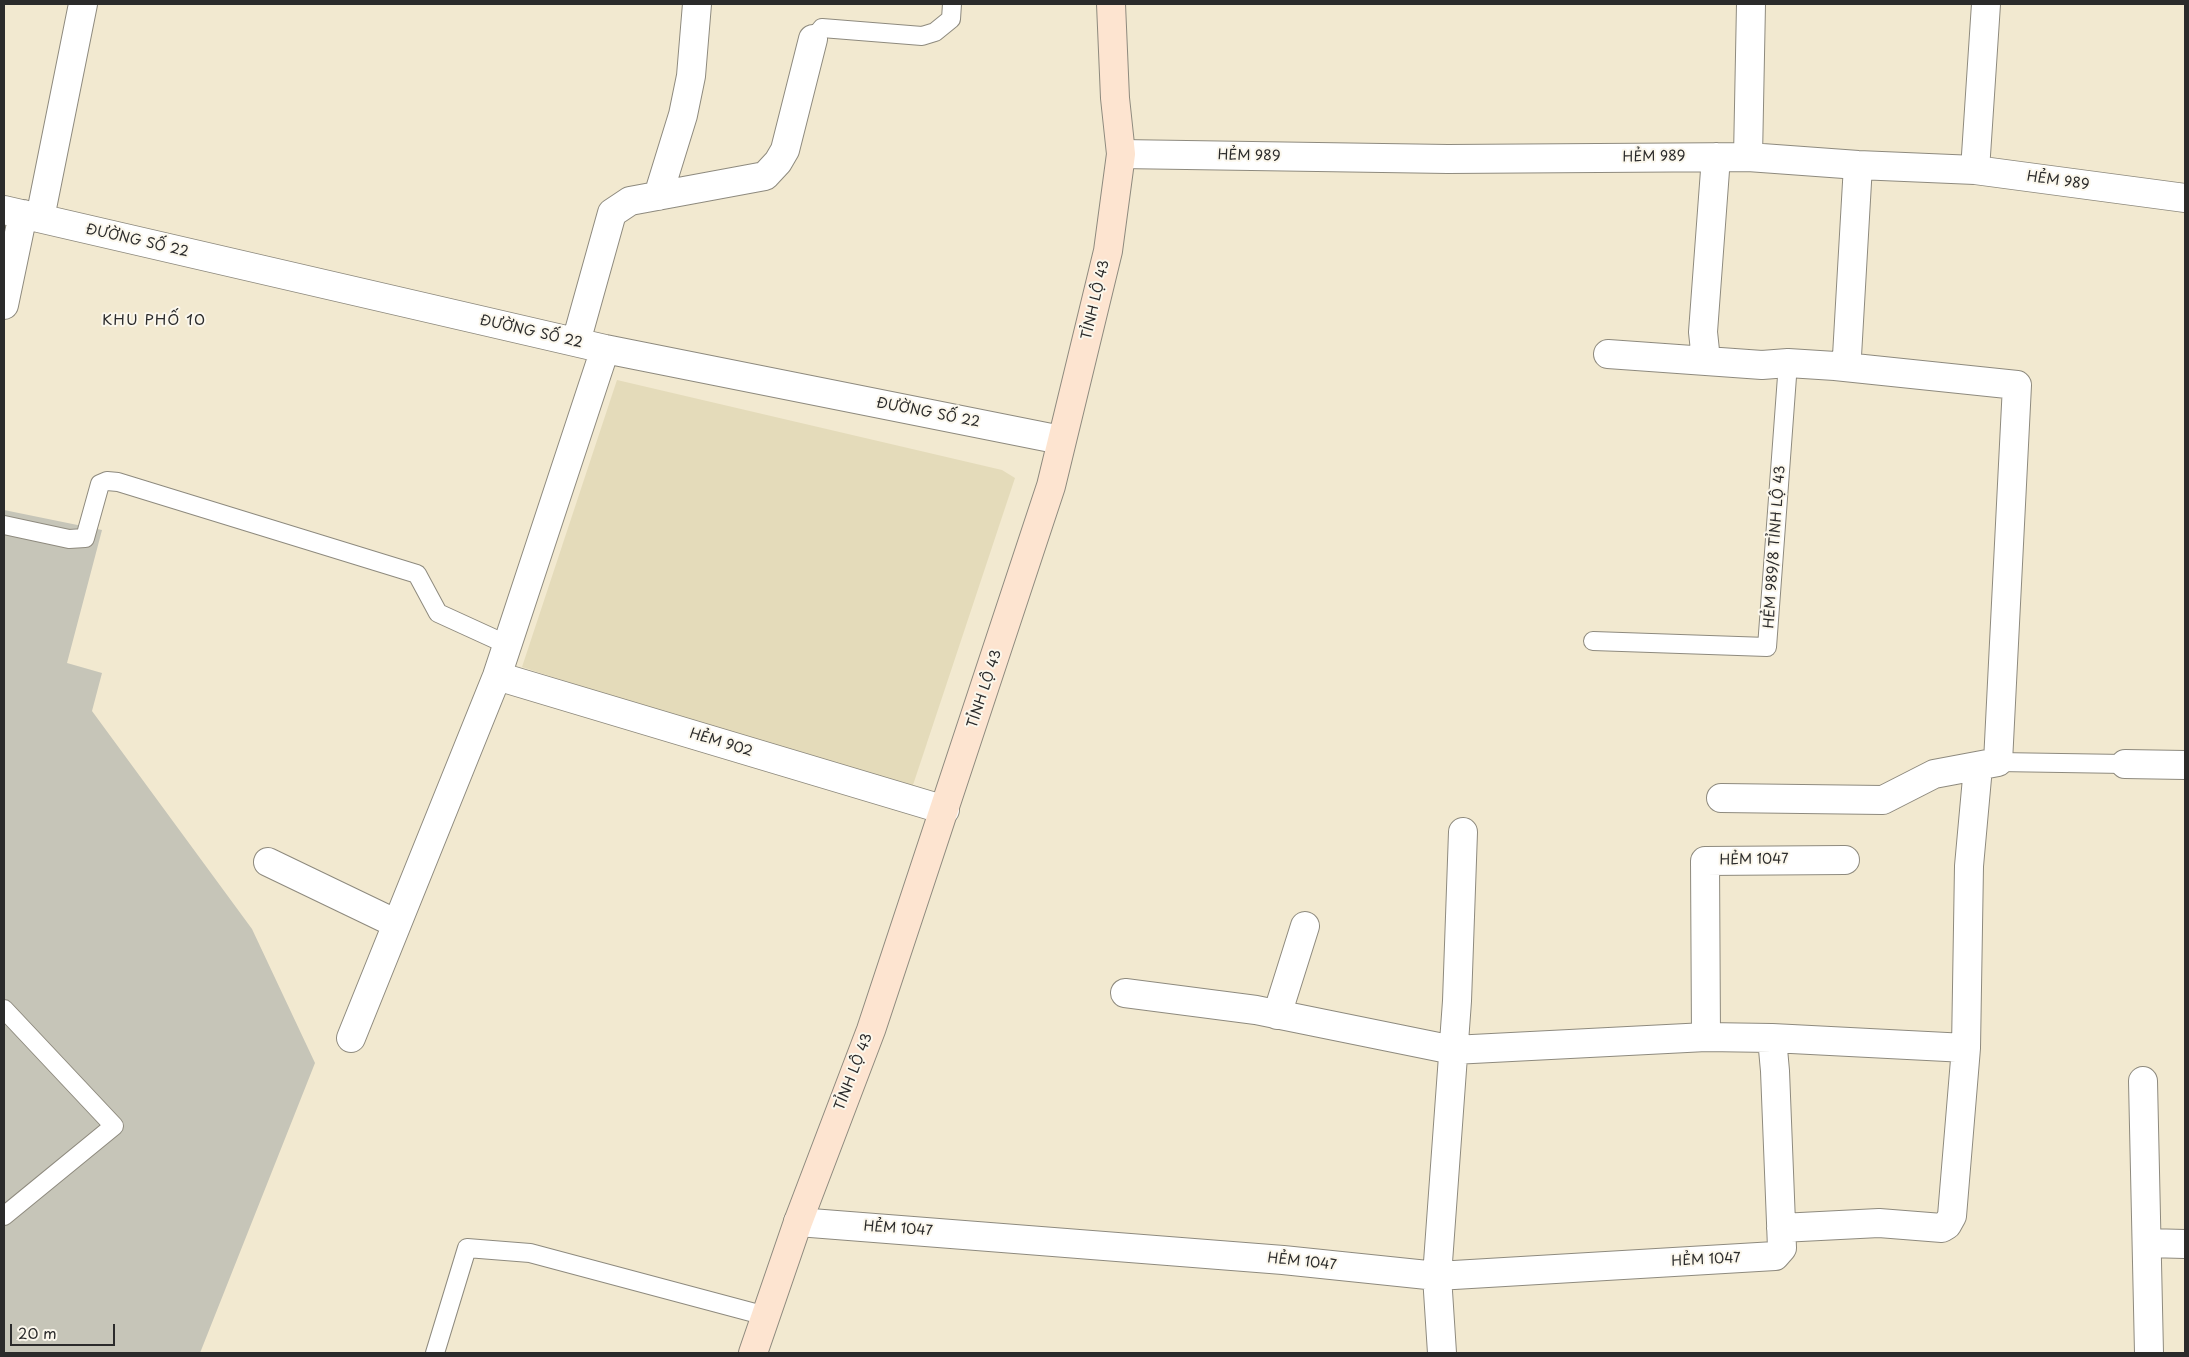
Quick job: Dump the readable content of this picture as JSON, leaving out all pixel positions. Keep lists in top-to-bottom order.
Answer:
{
  "streets": {
    "main road": ["TỈNH LỘ 43"],
    "street": [
      "HẺM 989",
      "ĐƯỜNG SỐ 22",
      "HẺM 902",
      "HẺM 1047"
    ],
    "lane": ["HẺM 989/8 TỈNH LỘ 43"]
  },
  "crossings": [
    ["HẺM 989", "TỈNH LỘ 43"],
    ["ĐƯỜNG SỐ 22", "TỈNH LỘ 43"],
    ["TỈNH LỘ 43", "HẺM 902"],
    ["TỈNH LỘ 43", "HẺM 1047"]
  ],
  "districts": ["KHU PHỐ 10"],
  "scale_bar": "20 m"
}
